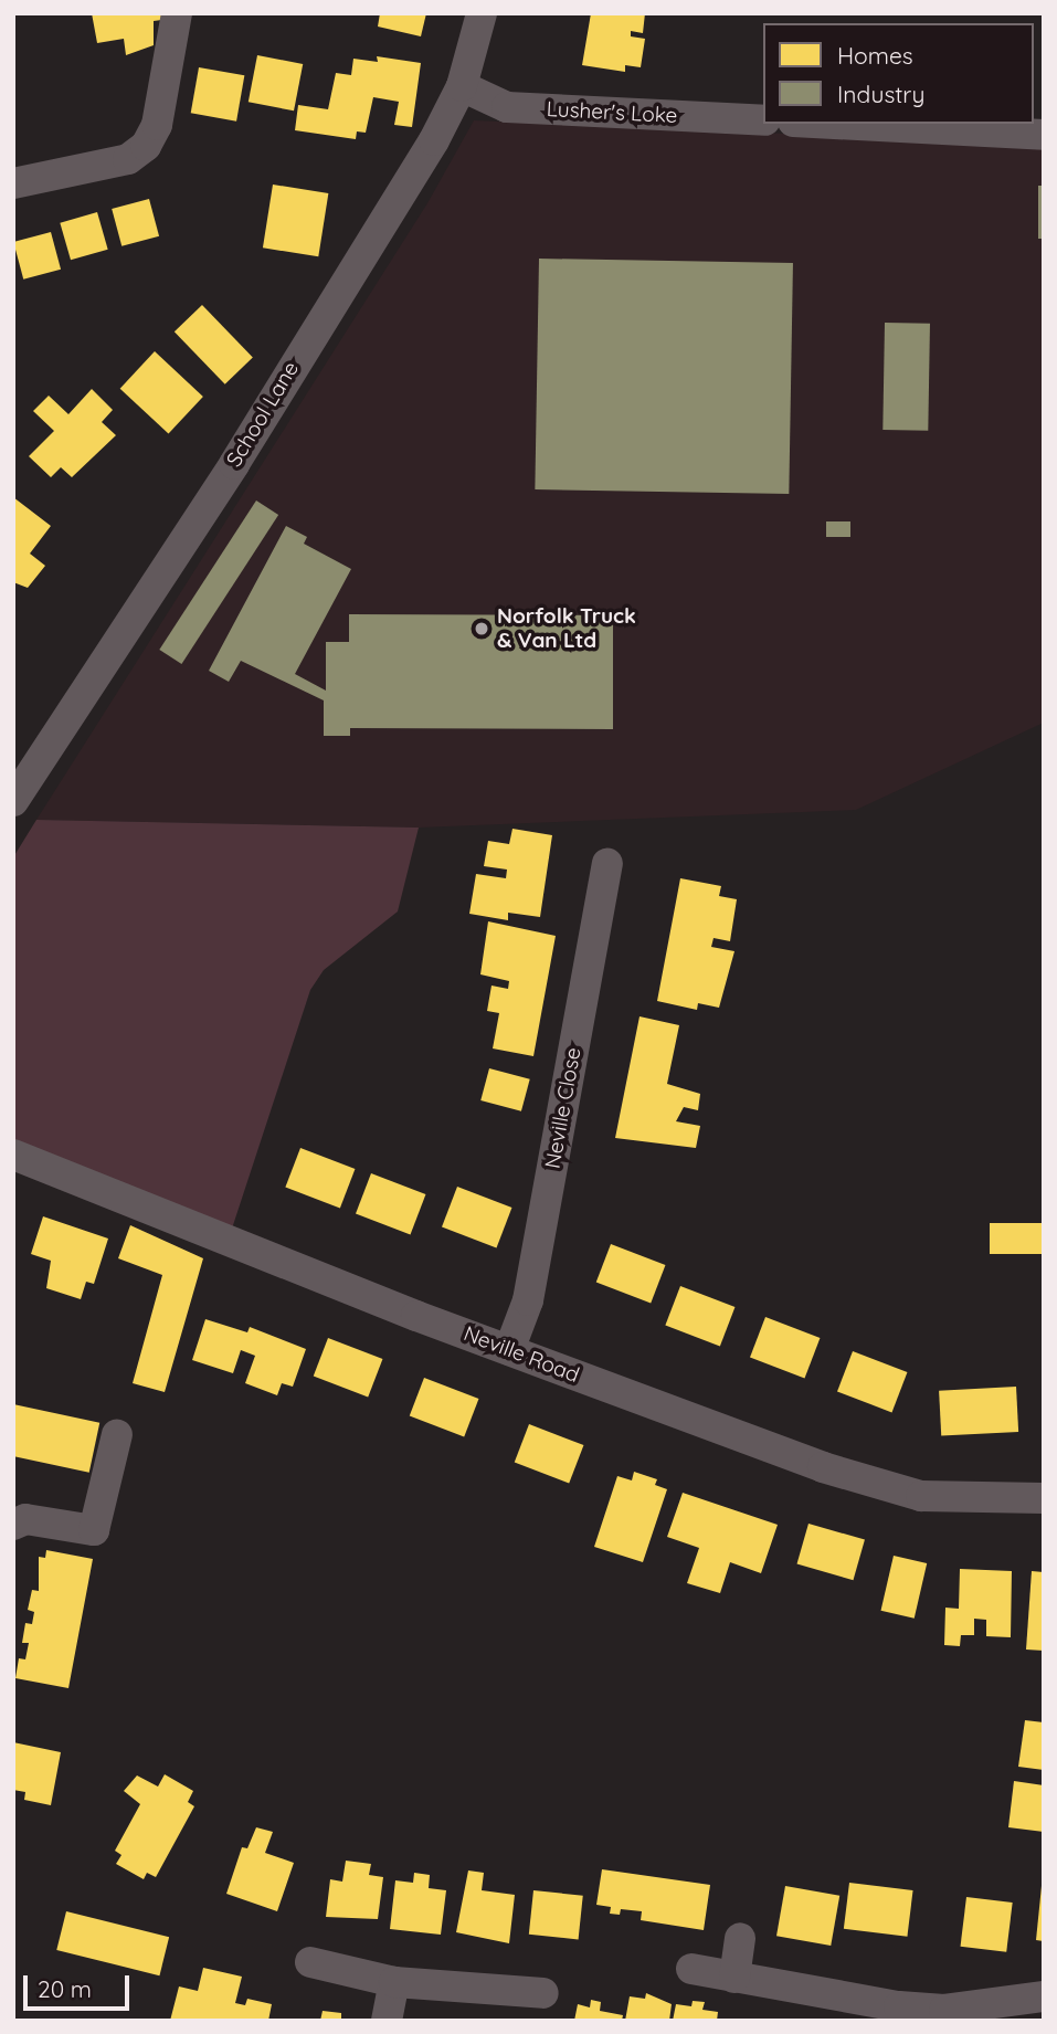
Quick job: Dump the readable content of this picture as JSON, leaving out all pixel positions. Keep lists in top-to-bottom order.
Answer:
{
  "streets": {
    "street": [
      "Lusher's Loke",
      "School Lane",
      "Neville Close",
      "Neville Road"
    ]
  },
  "crossings": [
    ["Lusher's Loke", "School Lane"],
    ["Neville Close", "Neville Road"]
  ],
  "places": ["Norfolk Truck & Van Ltd"],
  "legend": ["Homes", "Industry"],
  "scale_bar": "20 m"
}
